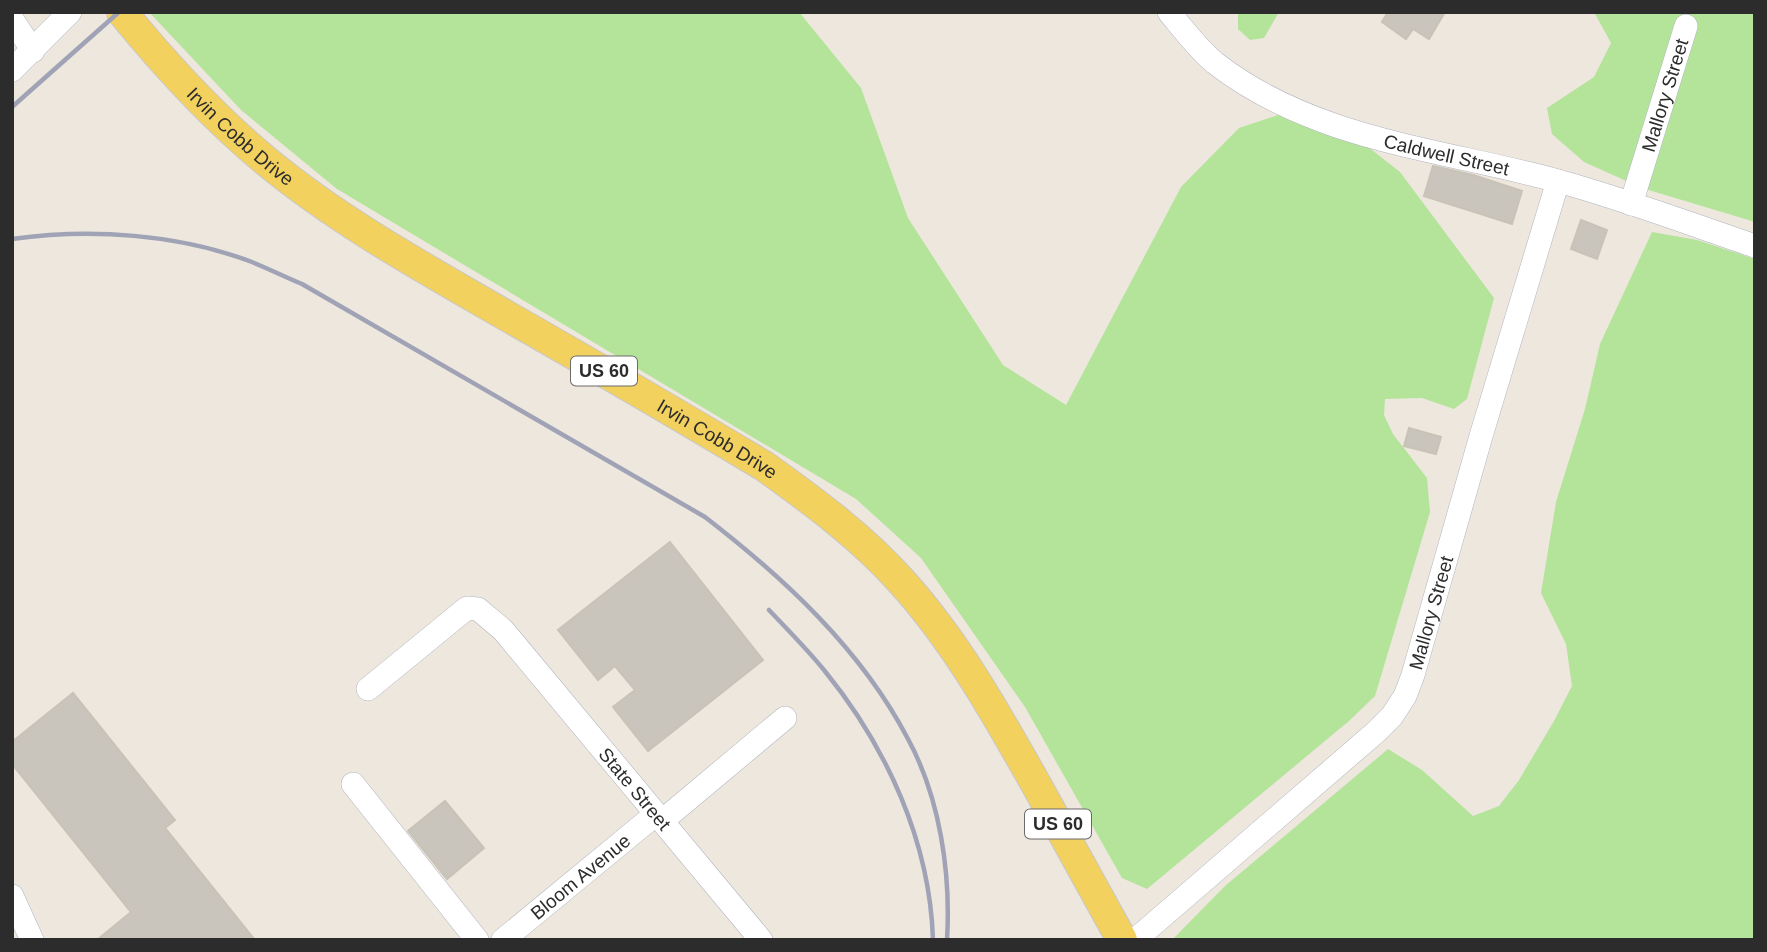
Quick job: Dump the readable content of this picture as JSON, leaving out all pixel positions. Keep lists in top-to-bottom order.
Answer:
{
  "streets": {
    "main road": ["Irvin Cobb Drive", "US 60"],
    "street": [
      "Mallory Street",
      "Caldwell Street",
      "State Street",
      "Bloom Avenue"
    ]
  },
  "crossings": [
    ["Mallory Street", "Caldwell Street"],
    ["State Street", "Bloom Avenue"]
  ]
}
